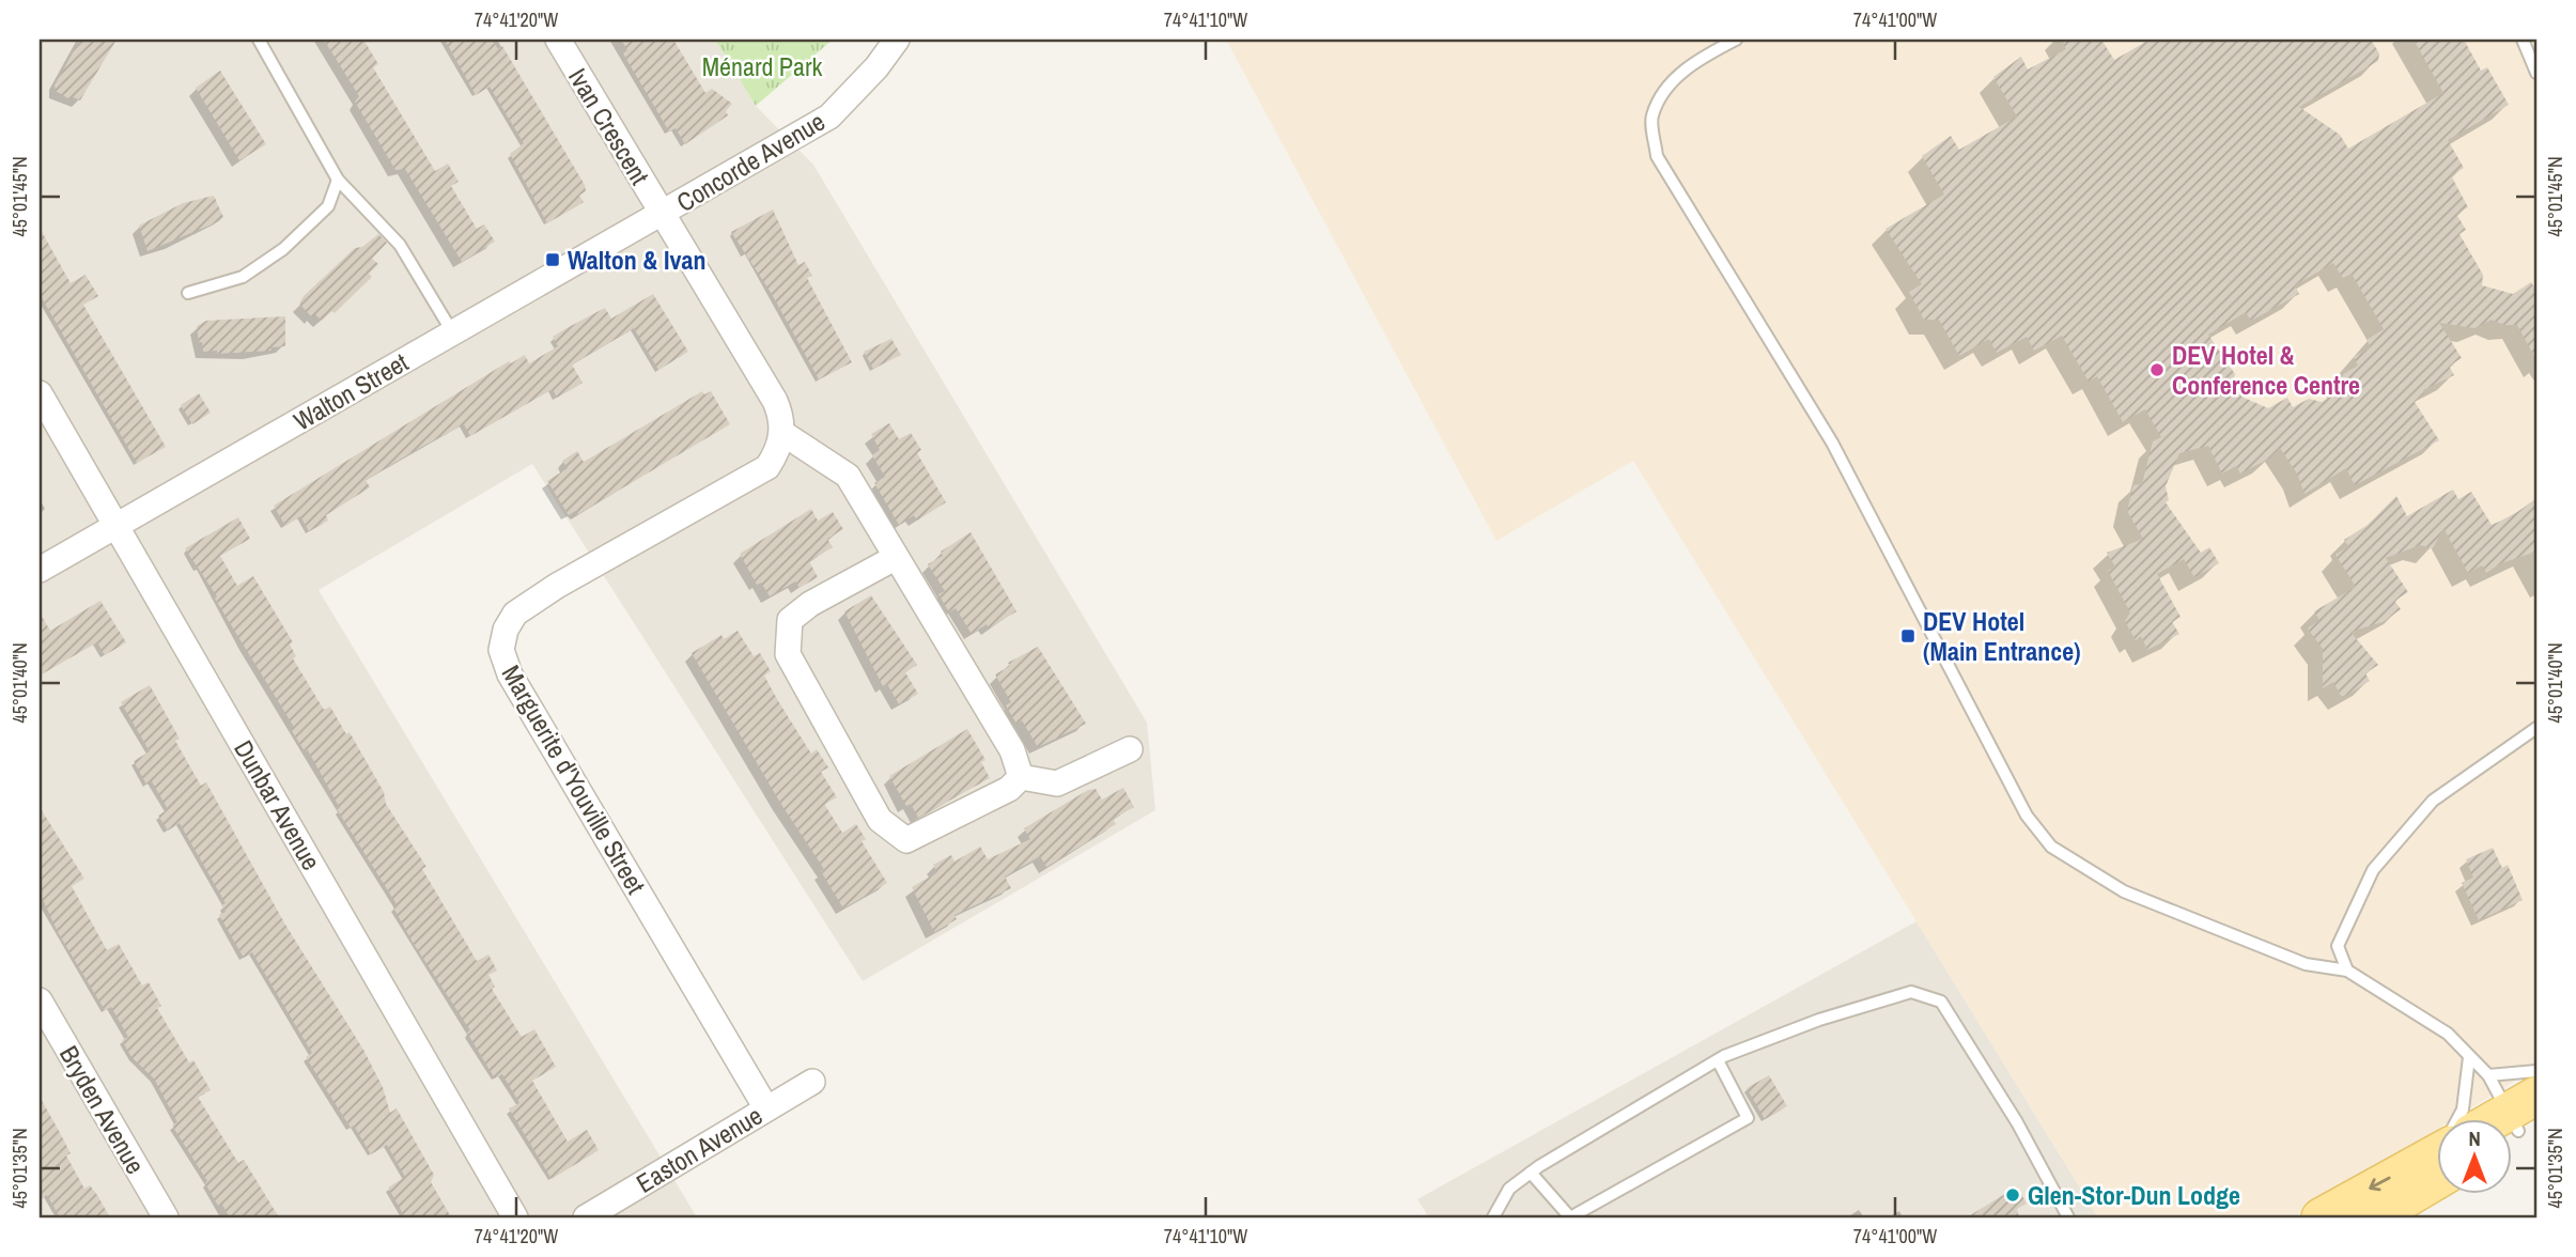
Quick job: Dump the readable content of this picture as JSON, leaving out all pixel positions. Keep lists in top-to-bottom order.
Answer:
{
  "streets": {
    "street": [
      "Ivan Crescent",
      "Concorde Avenue",
      "Walton Street",
      "Marguerite d'Youville Street",
      "Dunbar Avenue",
      "Bryden Avenue",
      "Easton Avenue"
    ]
  },
  "crossings": [
    ["Ivan Crescent", "Concorde Avenue"],
    ["Ivan Crescent", "Walton Street"],
    ["Concorde Avenue", "Walton Street"],
    ["Walton Street", "Dunbar Avenue"],
    ["Marguerite d'Youville Street", "Easton Avenue"]
  ],
  "parks": ["Ménard Park"],
  "places": {
    "transit": ["Walton & Ivan", "DEV Hotel (Main Entrance)"],
    "other": ["DEV Hotel & Conference Centre", "Glen-Stor-Dun Lodge"]
  },
  "north": "top",
  "coordinates": [
    "74°41'20\"W",
    "74°41'10\"W",
    "74°41'00\"W",
    "45°01'45\"N",
    "45°01'40\"N",
    "45°01'35\"N"
  ]
}
